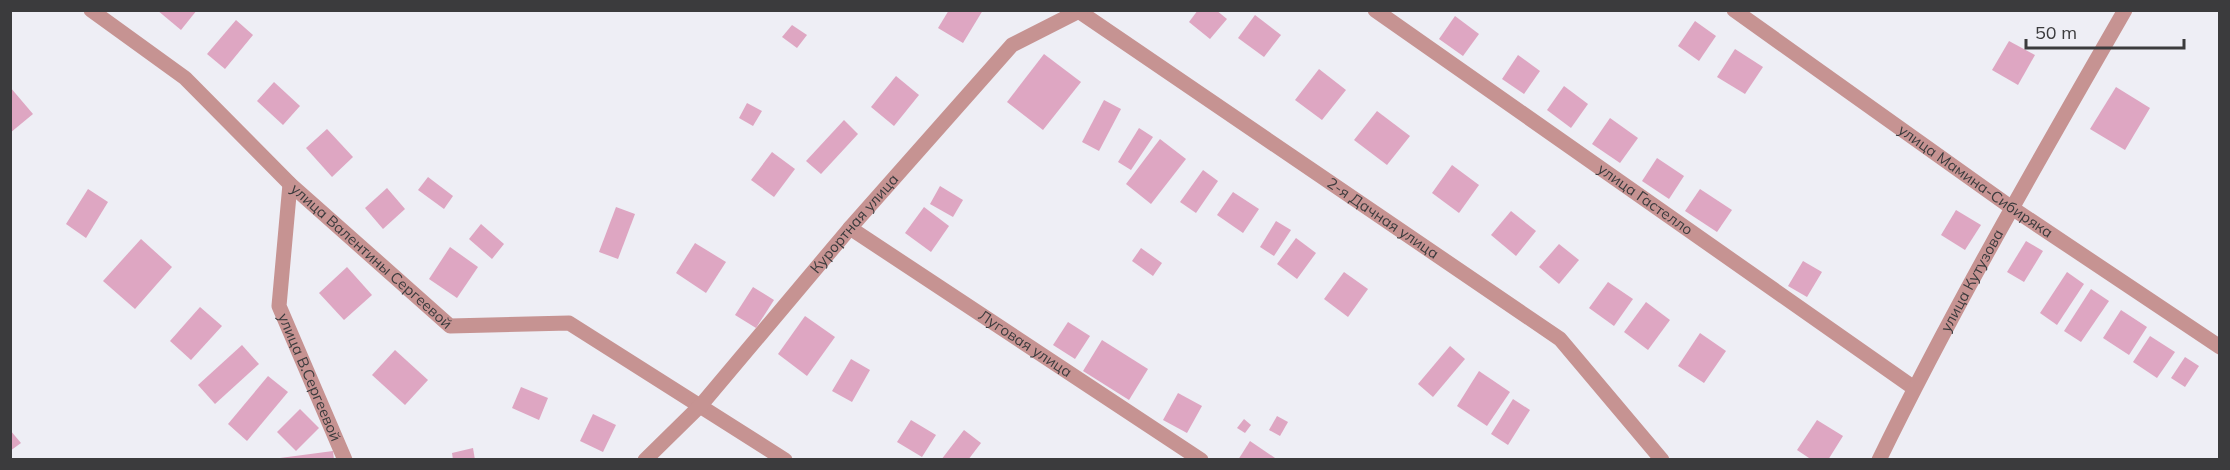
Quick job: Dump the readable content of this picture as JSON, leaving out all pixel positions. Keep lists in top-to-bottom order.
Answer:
{
  "streets": {
    "street": [
      "улица Мамина-Сибиряка",
      "улица Гастелло",
      "2-я Дачная улица",
      "Курортная улица",
      "улица Валентины Сергеевой",
      "улица Кутузова",
      "Луговая улица",
      "улица В.Сергеевой"
    ]
  },
  "crossings": [
    ["улица Мамина-Сибиряка", "улица Кутузова"],
    ["улица Гастелло", "улица Кутузова"],
    ["2-я Дачная улица", "Курортная улица"],
    ["Курортная улица", "улица Валентины Сергеевой"],
    ["Курортная улица", "Луговая улица"],
    ["улица Валентины Сергеевой", "улица В.Сергеевой"]
  ],
  "scale_bar": "50 m"
}
